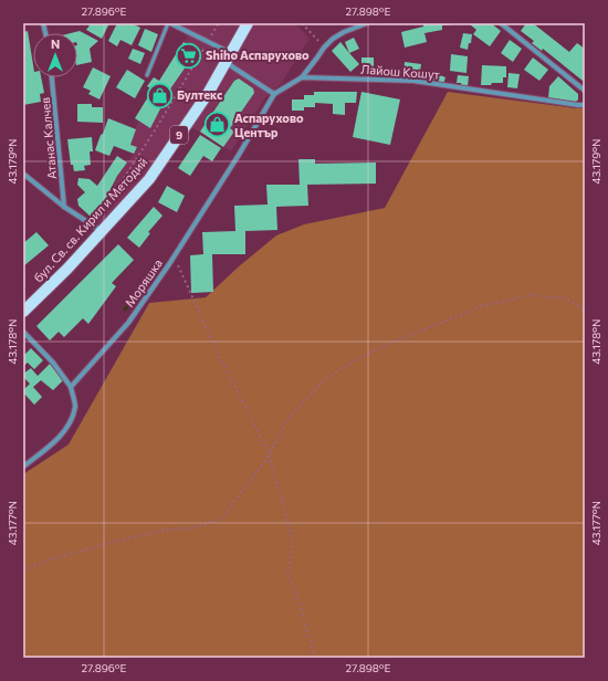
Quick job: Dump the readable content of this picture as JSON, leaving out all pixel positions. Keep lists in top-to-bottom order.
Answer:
{
  "streets": {
    "main road": ["9", "бул. Св. св. Кирил и Методий"],
    "street": ["Лайош Кошут", "Атанас Калчев", "Моряшка"]
  },
  "places": {
    "supermarket": ["Shiho Аспарухово"],
    "shop": ["Бултекс", "Аспарухово Център"]
  },
  "north": "top",
  "coordinates": [
    "27.896°E",
    "27.898°E",
    "43.179°N",
    "43.178°N",
    "43.177°N"
  ]
}
